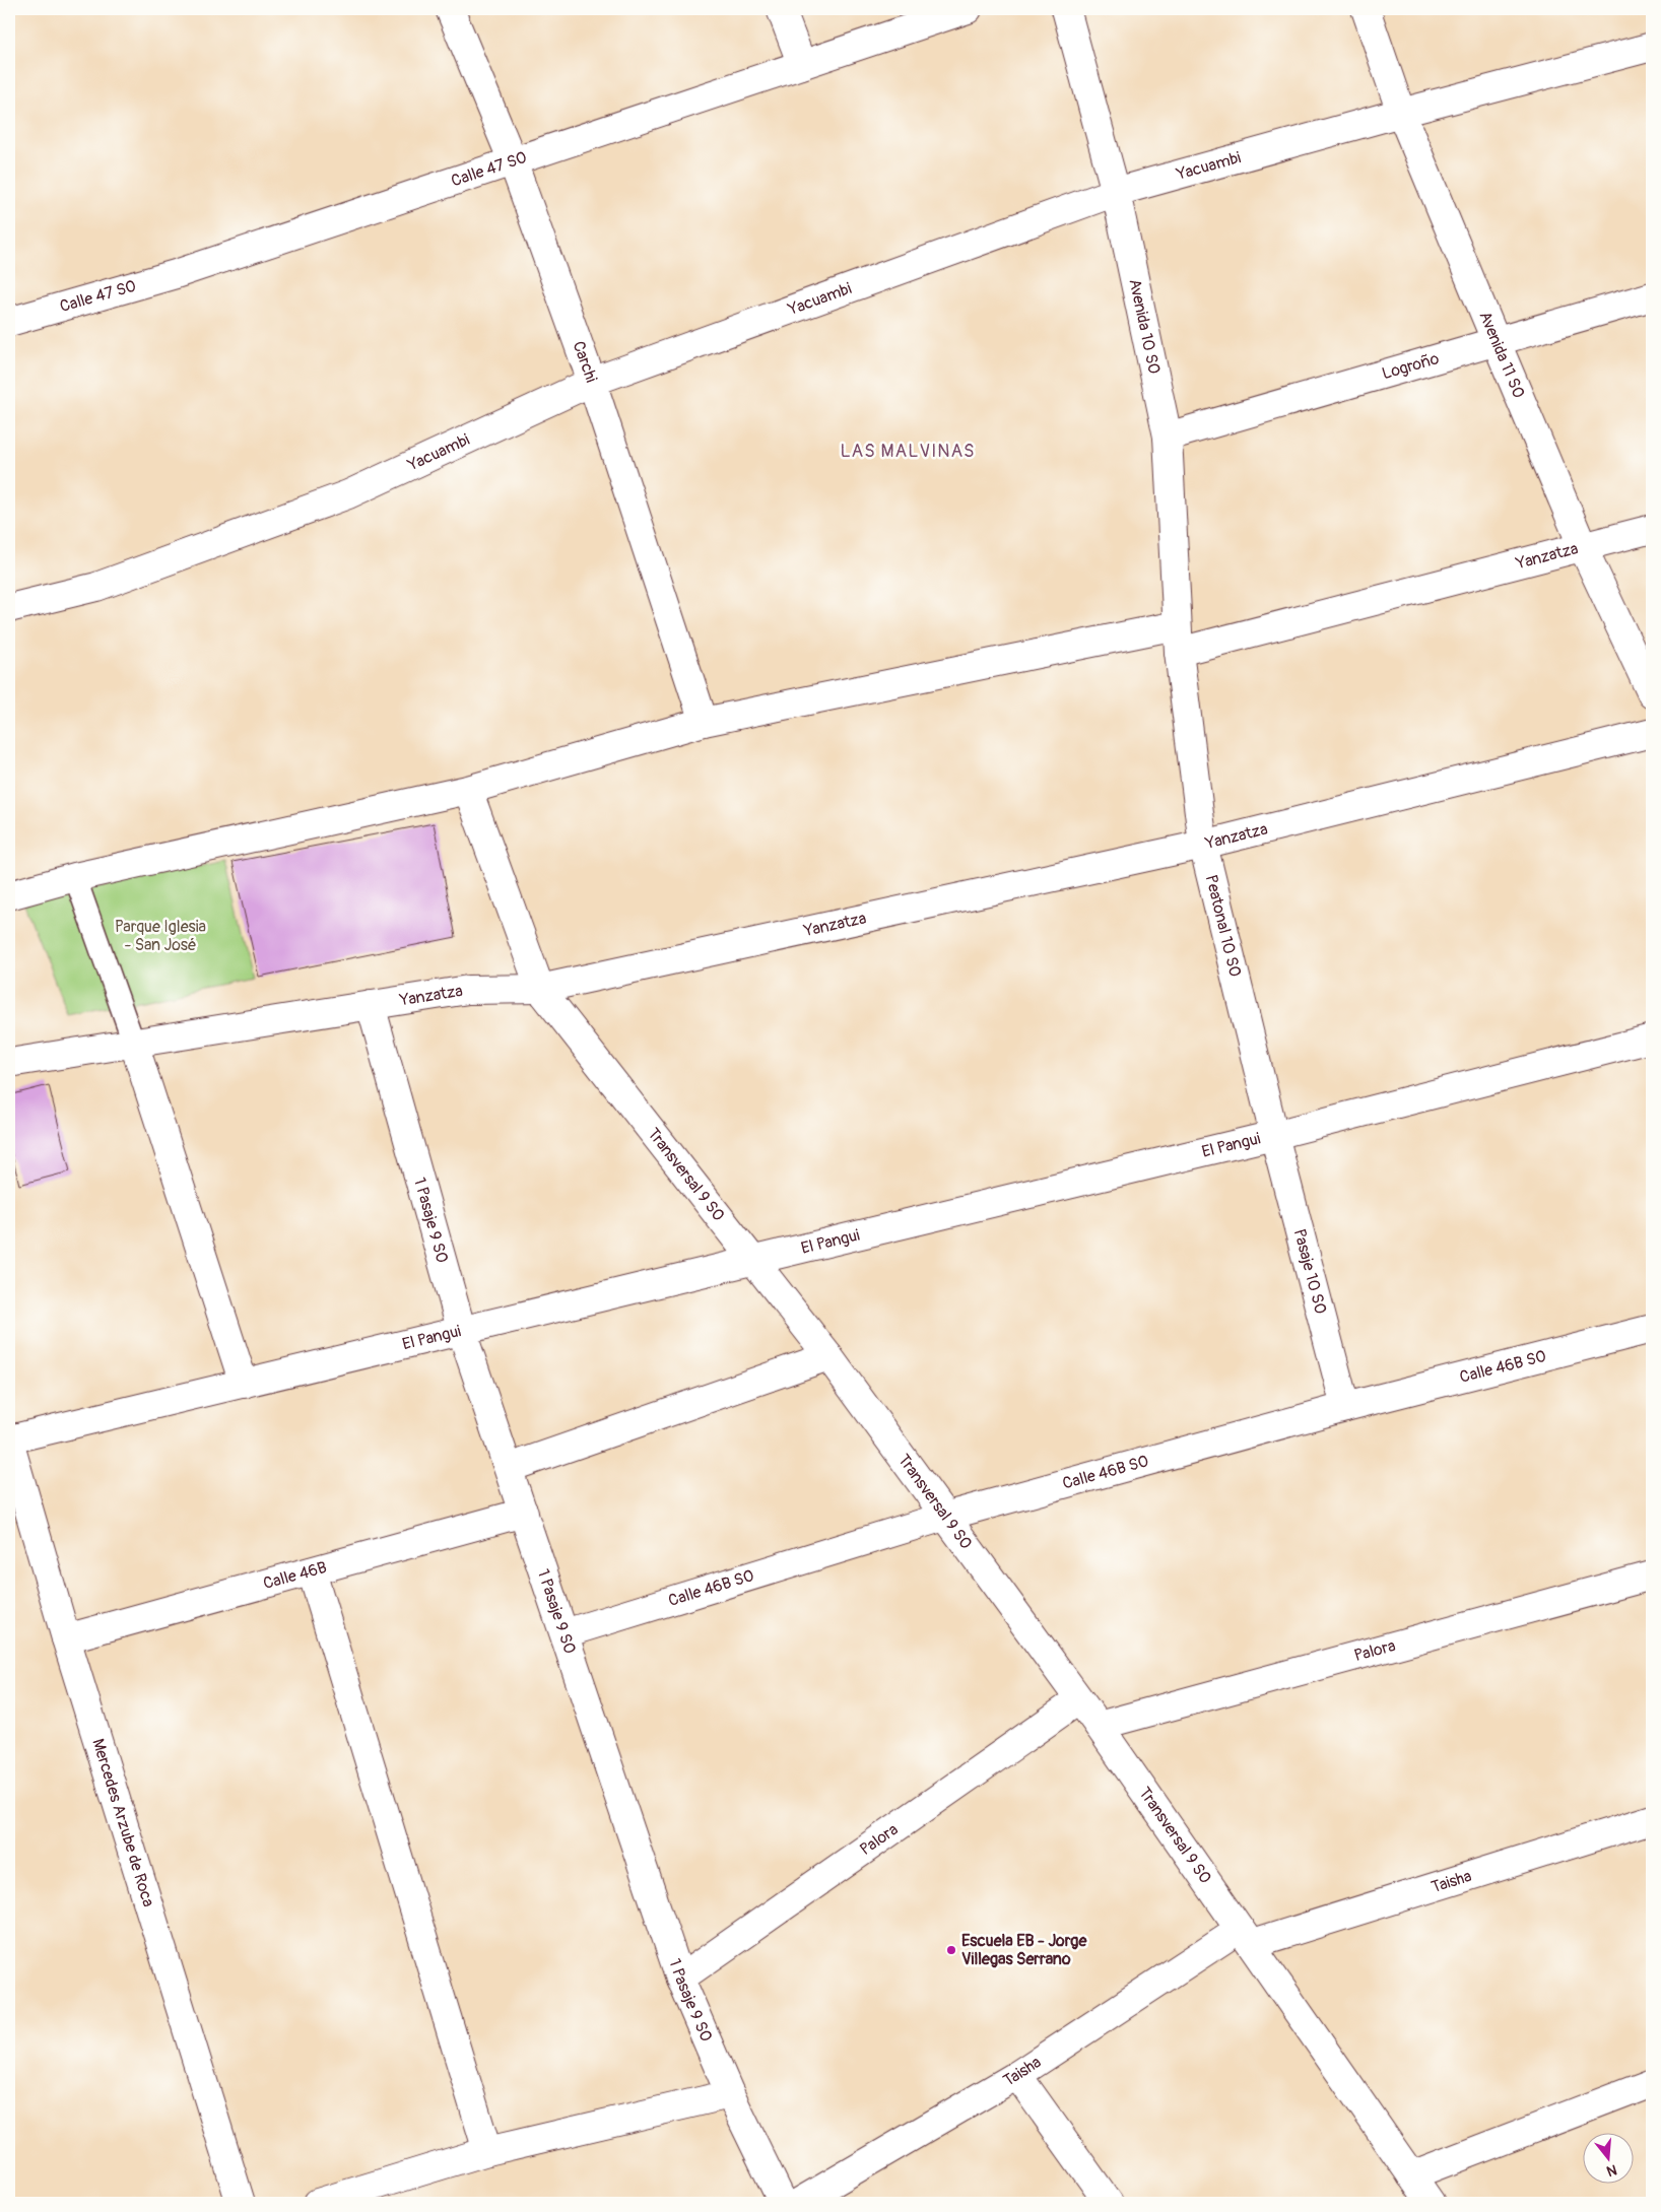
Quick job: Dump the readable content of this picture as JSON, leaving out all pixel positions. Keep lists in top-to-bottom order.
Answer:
{
  "streets": {
    "street": [
      "Yacuambi",
      "Calle 47 SO",
      "Avenida 10 SO",
      "Avenida 11 SO",
      "Carchi",
      "Logroño",
      "Yanzatza",
      "Peatonal 10 SO",
      "El Pangui",
      "Transversal 9 SO",
      "1 Pasaje 9 SO",
      "Pasaje 10 SO",
      "Calle 46B SO",
      "Calle 46B",
      "Palora",
      "Mercedes Arzube de Roca",
      "Taisha"
    ]
  },
  "crossings": [
    ["Yacuambi", "Avenida 10 SO"],
    ["Yacuambi", "Avenida 11 SO"],
    ["Yacuambi", "Carchi"],
    ["Calle 47 SO", "Carchi"],
    ["Avenida 10 SO", "Logroño"],
    ["Avenida 10 SO", "Yanzatza"],
    ["Avenida 10 SO", "Peatonal 10 SO"],
    ["Avenida 11 SO", "Logroño"],
    ["Avenida 11 SO", "Yanzatza"],
    ["Carchi", "Yanzatza"],
    ["Yanzatza", "Peatonal 10 SO"],
    ["Yanzatza", "Transversal 9 SO"],
    ["Yanzatza", "1 Pasaje 9 SO"],
    ["Peatonal 10 SO", "El Pangui"],
    ["Peatonal 10 SO", "Pasaje 10 SO"],
    ["El Pangui", "Transversal 9 SO"],
    ["El Pangui", "1 Pasaje 9 SO"],
    ["El Pangui", "Pasaje 10 SO"],
    ["El Pangui", "Mercedes Arzube de Roca"],
    ["Transversal 9 SO", "Calle 46B SO"],
    ["Transversal 9 SO", "Palora"],
    ["Transversal 9 SO", "Taisha"],
    ["1 Pasaje 9 SO", "Calle 46B SO"],
    ["1 Pasaje 9 SO", "Calle 46B"],
    ["1 Pasaje 9 SO", "Palora"],
    ["Pasaje 10 SO", "Calle 46B SO"],
    ["Calle 46B", "Mercedes Arzube de Roca"]
  ],
  "districts": ["LAS MALVINAS"],
  "parks": ["Parque Iglesia - San José"],
  "places": ["Escuela EB - Jorge Villegas Serrano"],
  "north": "bottom"
}
